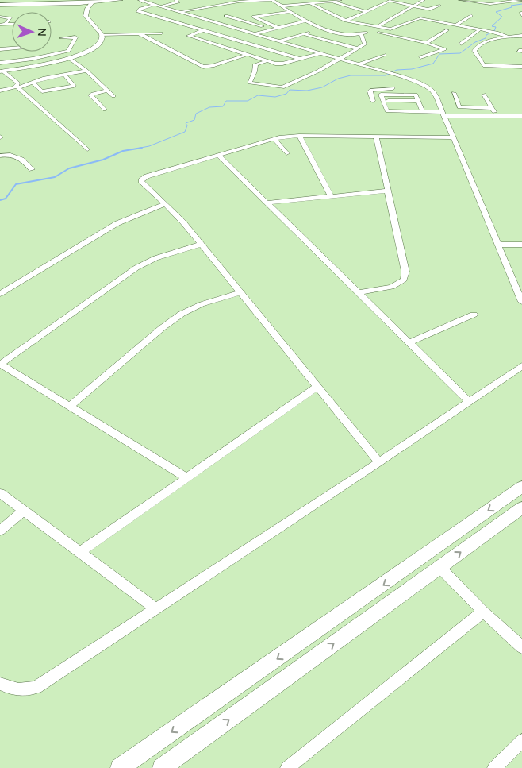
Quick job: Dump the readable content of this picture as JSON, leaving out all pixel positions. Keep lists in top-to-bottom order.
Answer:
{
  "north": "right"
}
